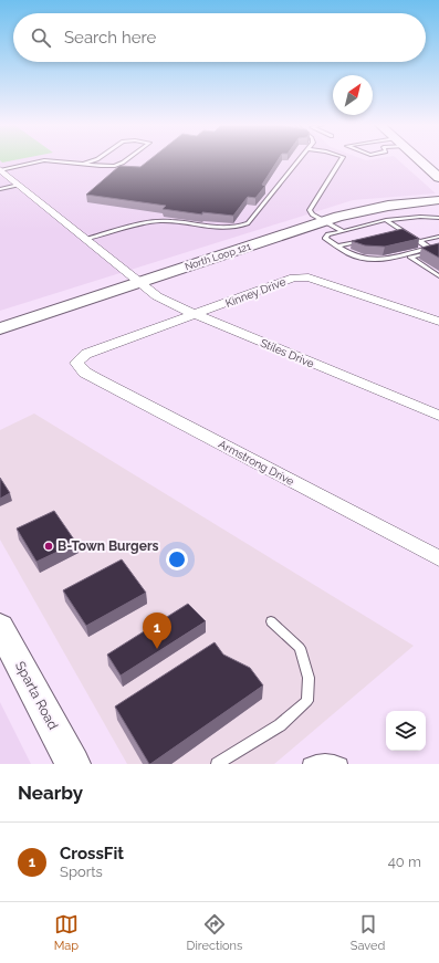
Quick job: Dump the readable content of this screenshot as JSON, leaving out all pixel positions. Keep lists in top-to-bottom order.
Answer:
{
  "streets": {
    "main road": ["North Loop 121", "Sparta Road"],
    "street": ["Kinney Drive", "Stiles Drive", "Armstrong Drive"]
  },
  "crossings": [
    ["North Loop 121", "Stiles Drive"],
    ["Kinney Drive", "Stiles Drive"],
    ["Kinney Drive", "Armstrong Drive"]
  ],
  "places": ["B-Town Burgers"],
  "north": "top right",
  "page": {
    "search": "Search here",
    "pins": "1",
    "heading": "Nearby",
    "list": [
      {
        "mark": "1",
        "name": "CrossFit",
        "note": "Sports",
        "value": "40 m"
      }
    ],
    "nav": ["Map", "Directions", "Saved"]
  }
}
